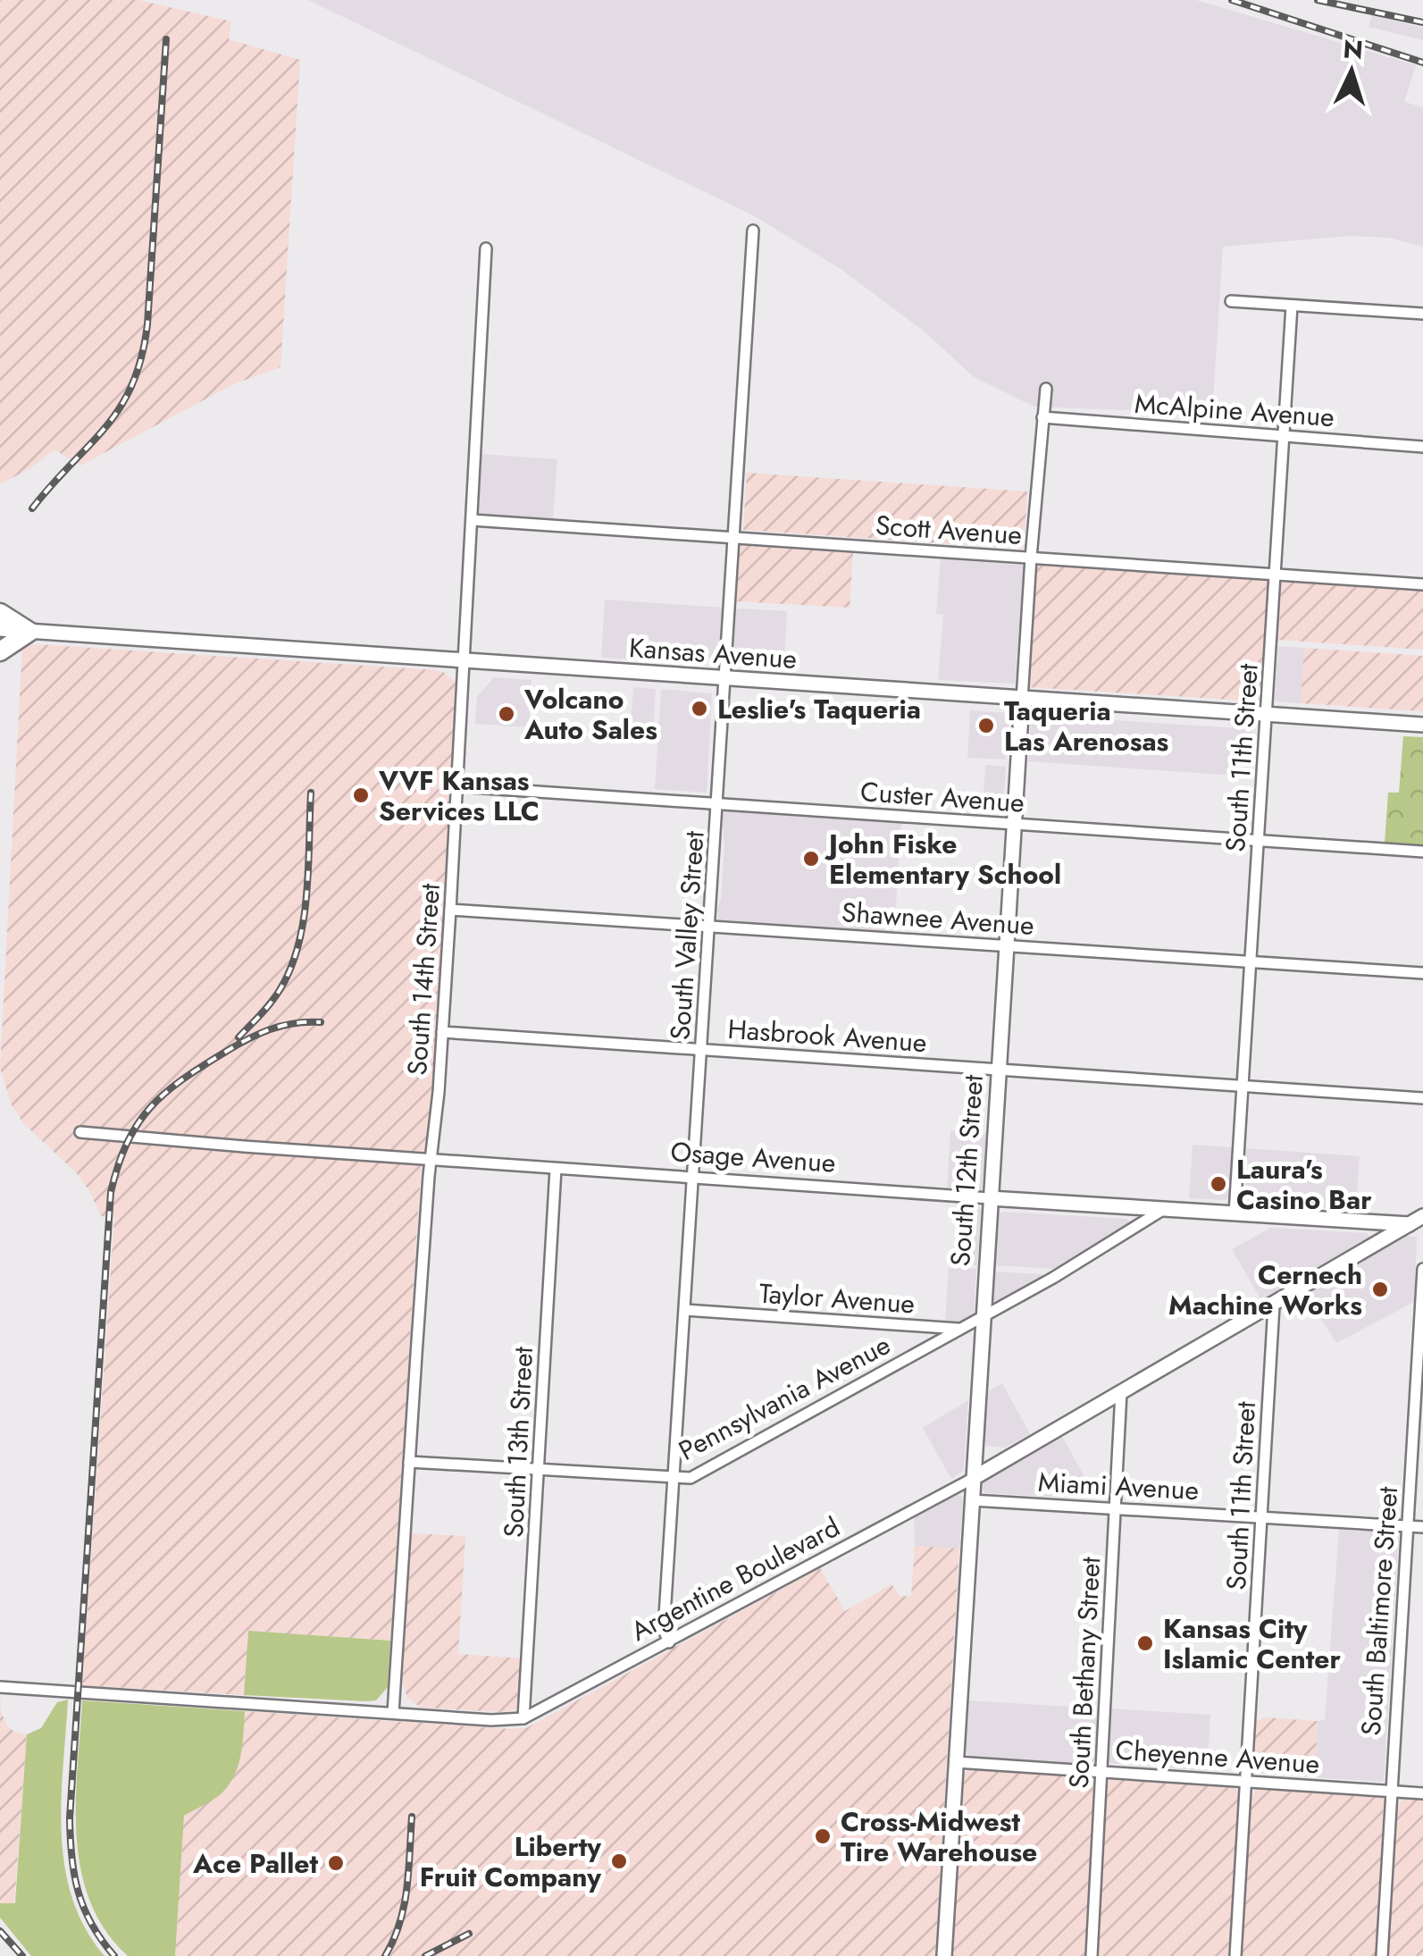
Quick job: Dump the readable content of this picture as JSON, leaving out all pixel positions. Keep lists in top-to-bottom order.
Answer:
{
  "streets": {
    "street": [
      "McAlpine Avenue",
      "Scott Avenue",
      "Kansas Avenue",
      "South 11th Street",
      "Custer Avenue",
      "Shawnee Avenue",
      "South Valley Street",
      "South 14th Street",
      "Hasbrook Avenue",
      "Osage Avenue",
      "South 12th Street",
      "Taylor Avenue",
      "Pennsylvania Avenue",
      "South 13th Street",
      "Miami Avenue",
      "Argentine Boulevard",
      "South Baltimore Street",
      "South Bethany Street",
      "Cheyenne Avenue"
    ]
  },
  "crossings": [
    ["McAlpine Avenue", "South 11th Street"],
    ["McAlpine Avenue", "South 12th Street"],
    ["Scott Avenue", "South 11th Street"],
    ["Scott Avenue", "South Valley Street"],
    ["Scott Avenue", "South 14th Street"],
    ["Scott Avenue", "South 12th Street"],
    ["Kansas Avenue", "South 11th Street"],
    ["Kansas Avenue", "South Valley Street"],
    ["Kansas Avenue", "South 14th Street"],
    ["Kansas Avenue", "South 12th Street"],
    ["South 11th Street", "Custer Avenue"],
    ["South 11th Street", "Shawnee Avenue"],
    ["South 11th Street", "Hasbrook Avenue"],
    ["South 11th Street", "Osage Avenue"],
    ["South 11th Street", "Miami Avenue"],
    ["South 11th Street", "Argentine Boulevard"],
    ["South 11th Street", "Cheyenne Avenue"],
    ["Custer Avenue", "South Valley Street"],
    ["Custer Avenue", "South 14th Street"],
    ["Custer Avenue", "South 12th Street"],
    ["Shawnee Avenue", "South Valley Street"],
    ["Shawnee Avenue", "South 14th Street"],
    ["Shawnee Avenue", "South 12th Street"],
    ["South Valley Street", "Hasbrook Avenue"],
    ["South Valley Street", "Osage Avenue"],
    ["South Valley Street", "Taylor Avenue"],
    ["South Valley Street", "Pennsylvania Avenue"],
    ["South Valley Street", "Argentine Boulevard"],
    ["South 14th Street", "Hasbrook Avenue"],
    ["South 14th Street", "Osage Avenue"],
    ["South 14th Street", "Pennsylvania Avenue"],
    ["South 14th Street", "Argentine Boulevard"],
    ["Hasbrook Avenue", "South 12th Street"],
    ["Osage Avenue", "South 12th Street"],
    ["Osage Avenue", "South 13th Street"],
    ["Osage Avenue", "Argentine Boulevard"],
    ["South 12th Street", "Taylor Avenue"],
    ["South 12th Street", "Miami Avenue"],
    ["South 12th Street", "Argentine Boulevard"],
    ["South 12th Street", "Cheyenne Avenue"],
    ["Taylor Avenue", "Pennsylvania Avenue"],
    ["Pennsylvania Avenue", "South 13th Street"],
    ["South 13th Street", "Argentine Boulevard"],
    ["Miami Avenue", "South Baltimore Street"],
    ["Miami Avenue", "South Bethany Street"],
    ["Argentine Boulevard", "South Bethany Street"],
    ["South Baltimore Street", "Cheyenne Avenue"],
    ["South Bethany Street", "Cheyenne Avenue"]
  ],
  "places": [
    "Leslie's Taqueria",
    "Volcano Auto Sales",
    "Taqueria Las Arenosas",
    "VVF Kansas Services LLC",
    "John Fiske Elementary School",
    "Laura's Casino Bar",
    "Cernech Machine Works",
    "Kansas City Islamic Center",
    "Cross-Midwest Tire Warehouse",
    "Liberty Fruit Company",
    "Ace Pallet"
  ],
  "north": "top"
}
